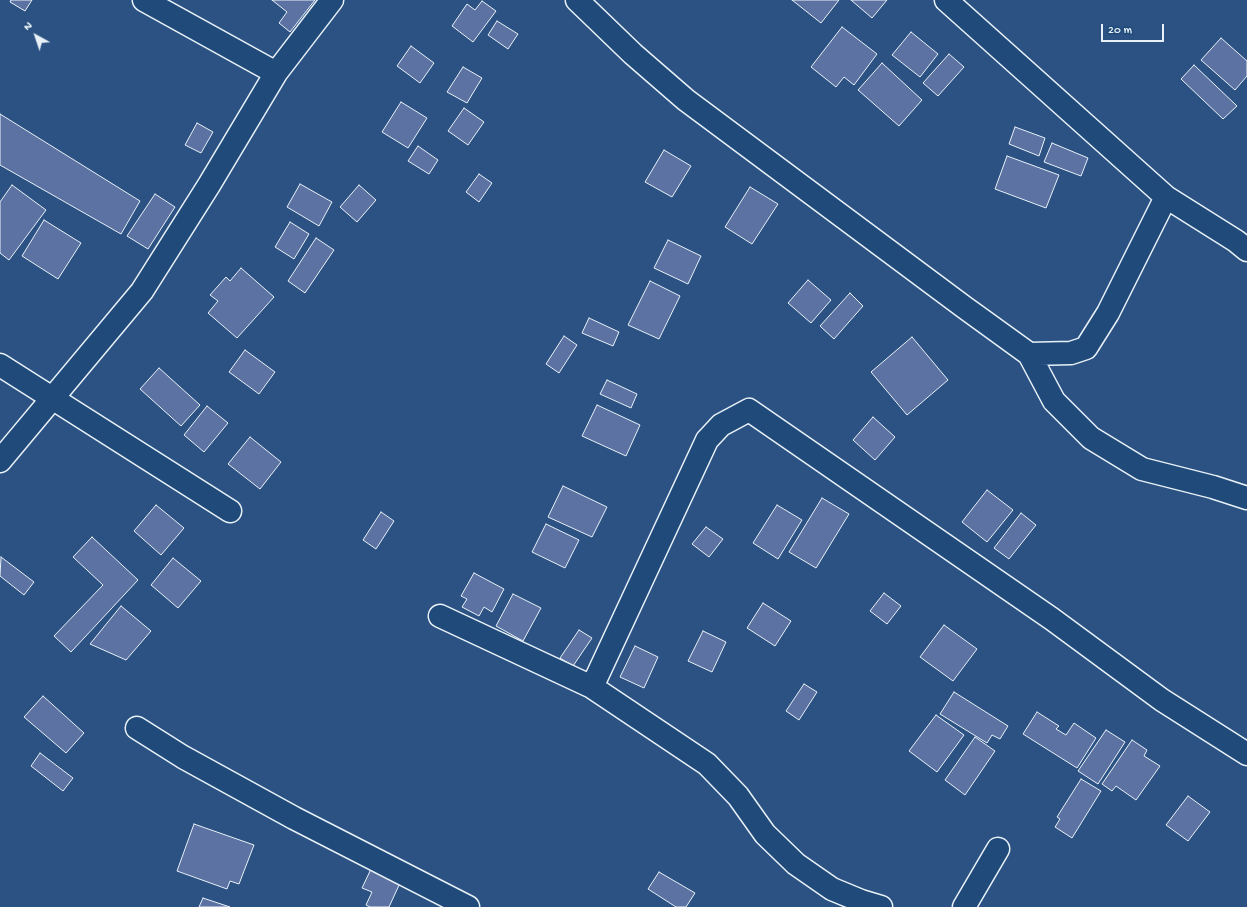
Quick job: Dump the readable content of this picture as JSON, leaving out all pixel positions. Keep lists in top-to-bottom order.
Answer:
{
  "scale_bar": "20 m",
  "north": "top left"
}
